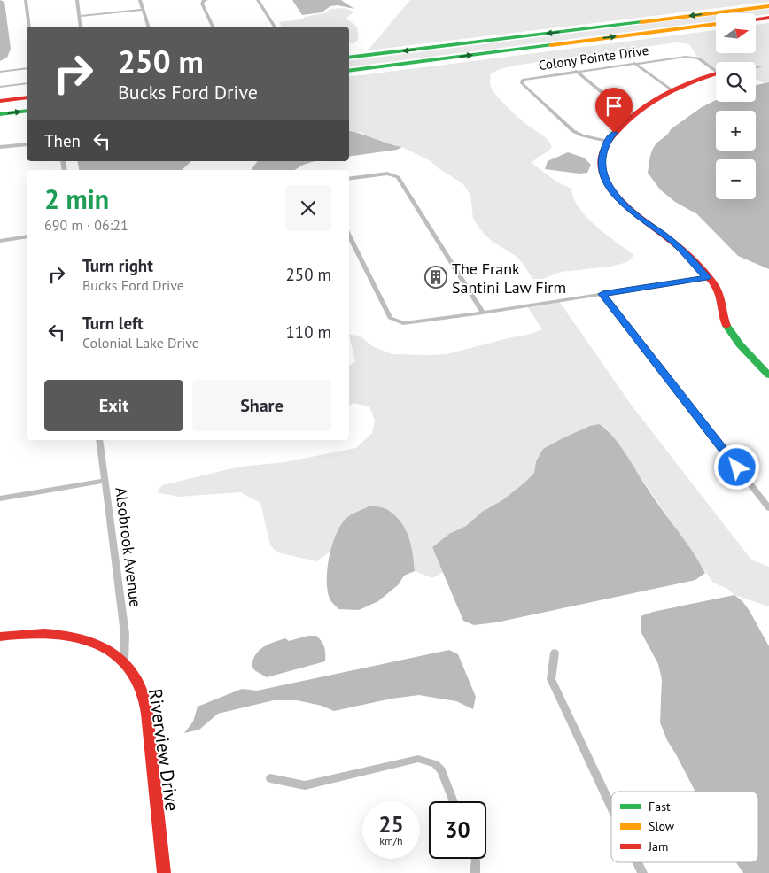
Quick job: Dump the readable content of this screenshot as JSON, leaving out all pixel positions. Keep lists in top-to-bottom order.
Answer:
{
  "streets": {
    "main road": ["Riverview Drive"],
    "street": ["Colony Pointe Drive", "Alsobrook Avenue"]
  },
  "crossings": [
    ["Alsobrook Avenue", "Riverview Drive"]
  ],
  "places": {
    "building": ["The Frank Santini Law Firm"]
  },
  "legend": ["Fast", "Slow", "Jam"],
  "north": "right",
  "page": {
    "map_buttons": ["+", "−"],
    "turn": ["250 m", "Bucks Ford Drive"],
    "then": "Then",
    "heading": ["2 min", "690 m · 06:21"],
    "list": [
      {
        "name": "Turn right",
        "note": "Bucks Ford Drive",
        "value": "250 m"
      },
      {
        "name": "Turn left",
        "note": "Colonial Lake Drive",
        "value": "110 m"
      }
    ],
    "buttons": ["Exit", "Share"],
    "speed": "25 km/h",
    "limit": "30"
  }
}
